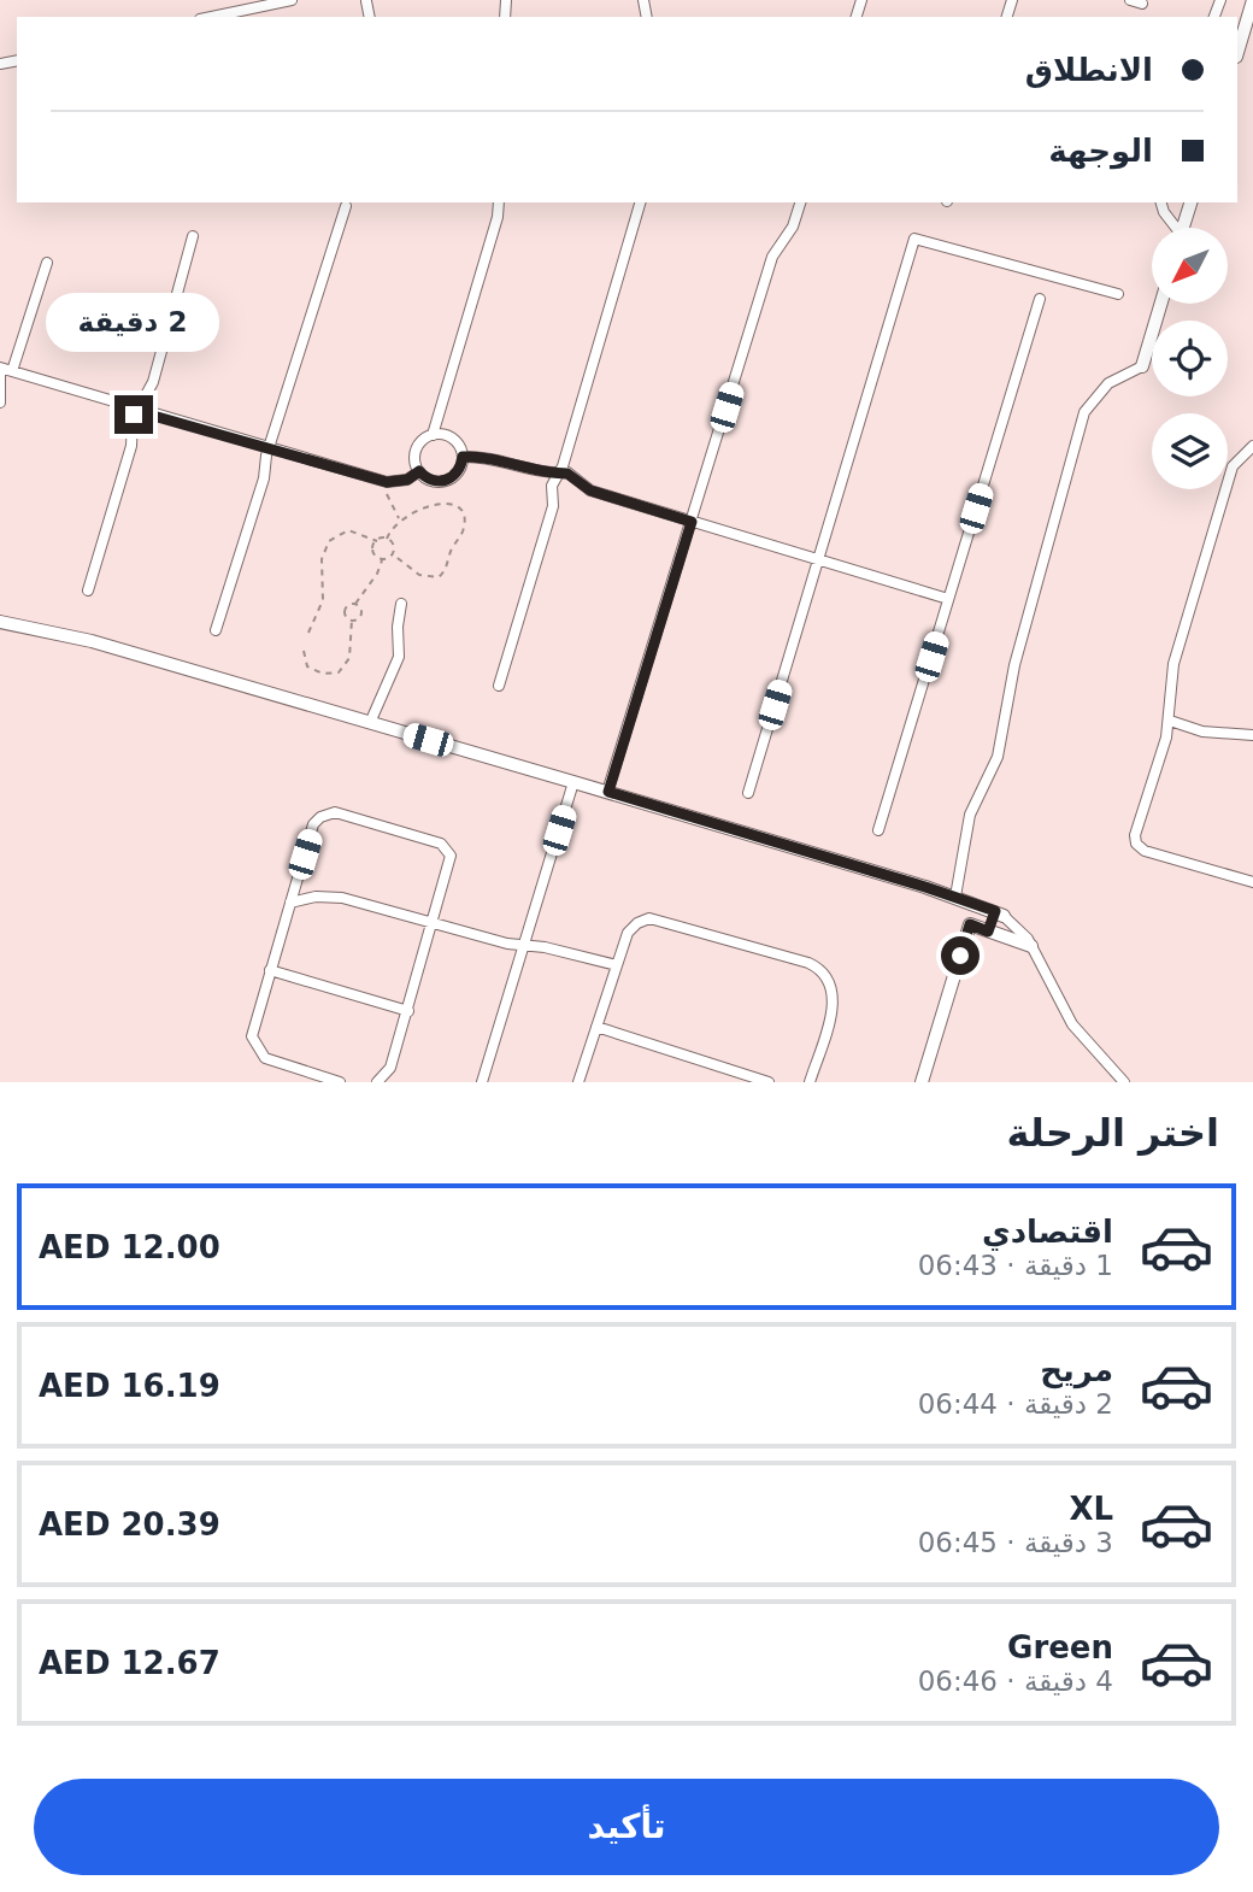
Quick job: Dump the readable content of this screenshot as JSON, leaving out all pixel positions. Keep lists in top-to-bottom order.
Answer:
{
  "north": "bottom left",
  "page": {
    "banner": ["الانطلاق", "الوجهة"],
    "bubble": "2 دقيقة",
    "heading": "اختر الرحلة",
    "list": [
      {
        "name": "اقتصادي",
        "note": "1 دقيقة · 06:43",
        "value": "AED 12.00"
      },
      {
        "name": "مريح",
        "note": "2 دقيقة · 06:44",
        "value": "AED 16.19"
      },
      {
        "name": "XL",
        "note": "3 دقيقة · 06:45",
        "value": "AED 20.39"
      },
      {
        "name": "Green",
        "note": "4 دقيقة · 06:46",
        "value": "AED 12.67"
      }
    ],
    "buttons": "تأكيد"
  }
}
